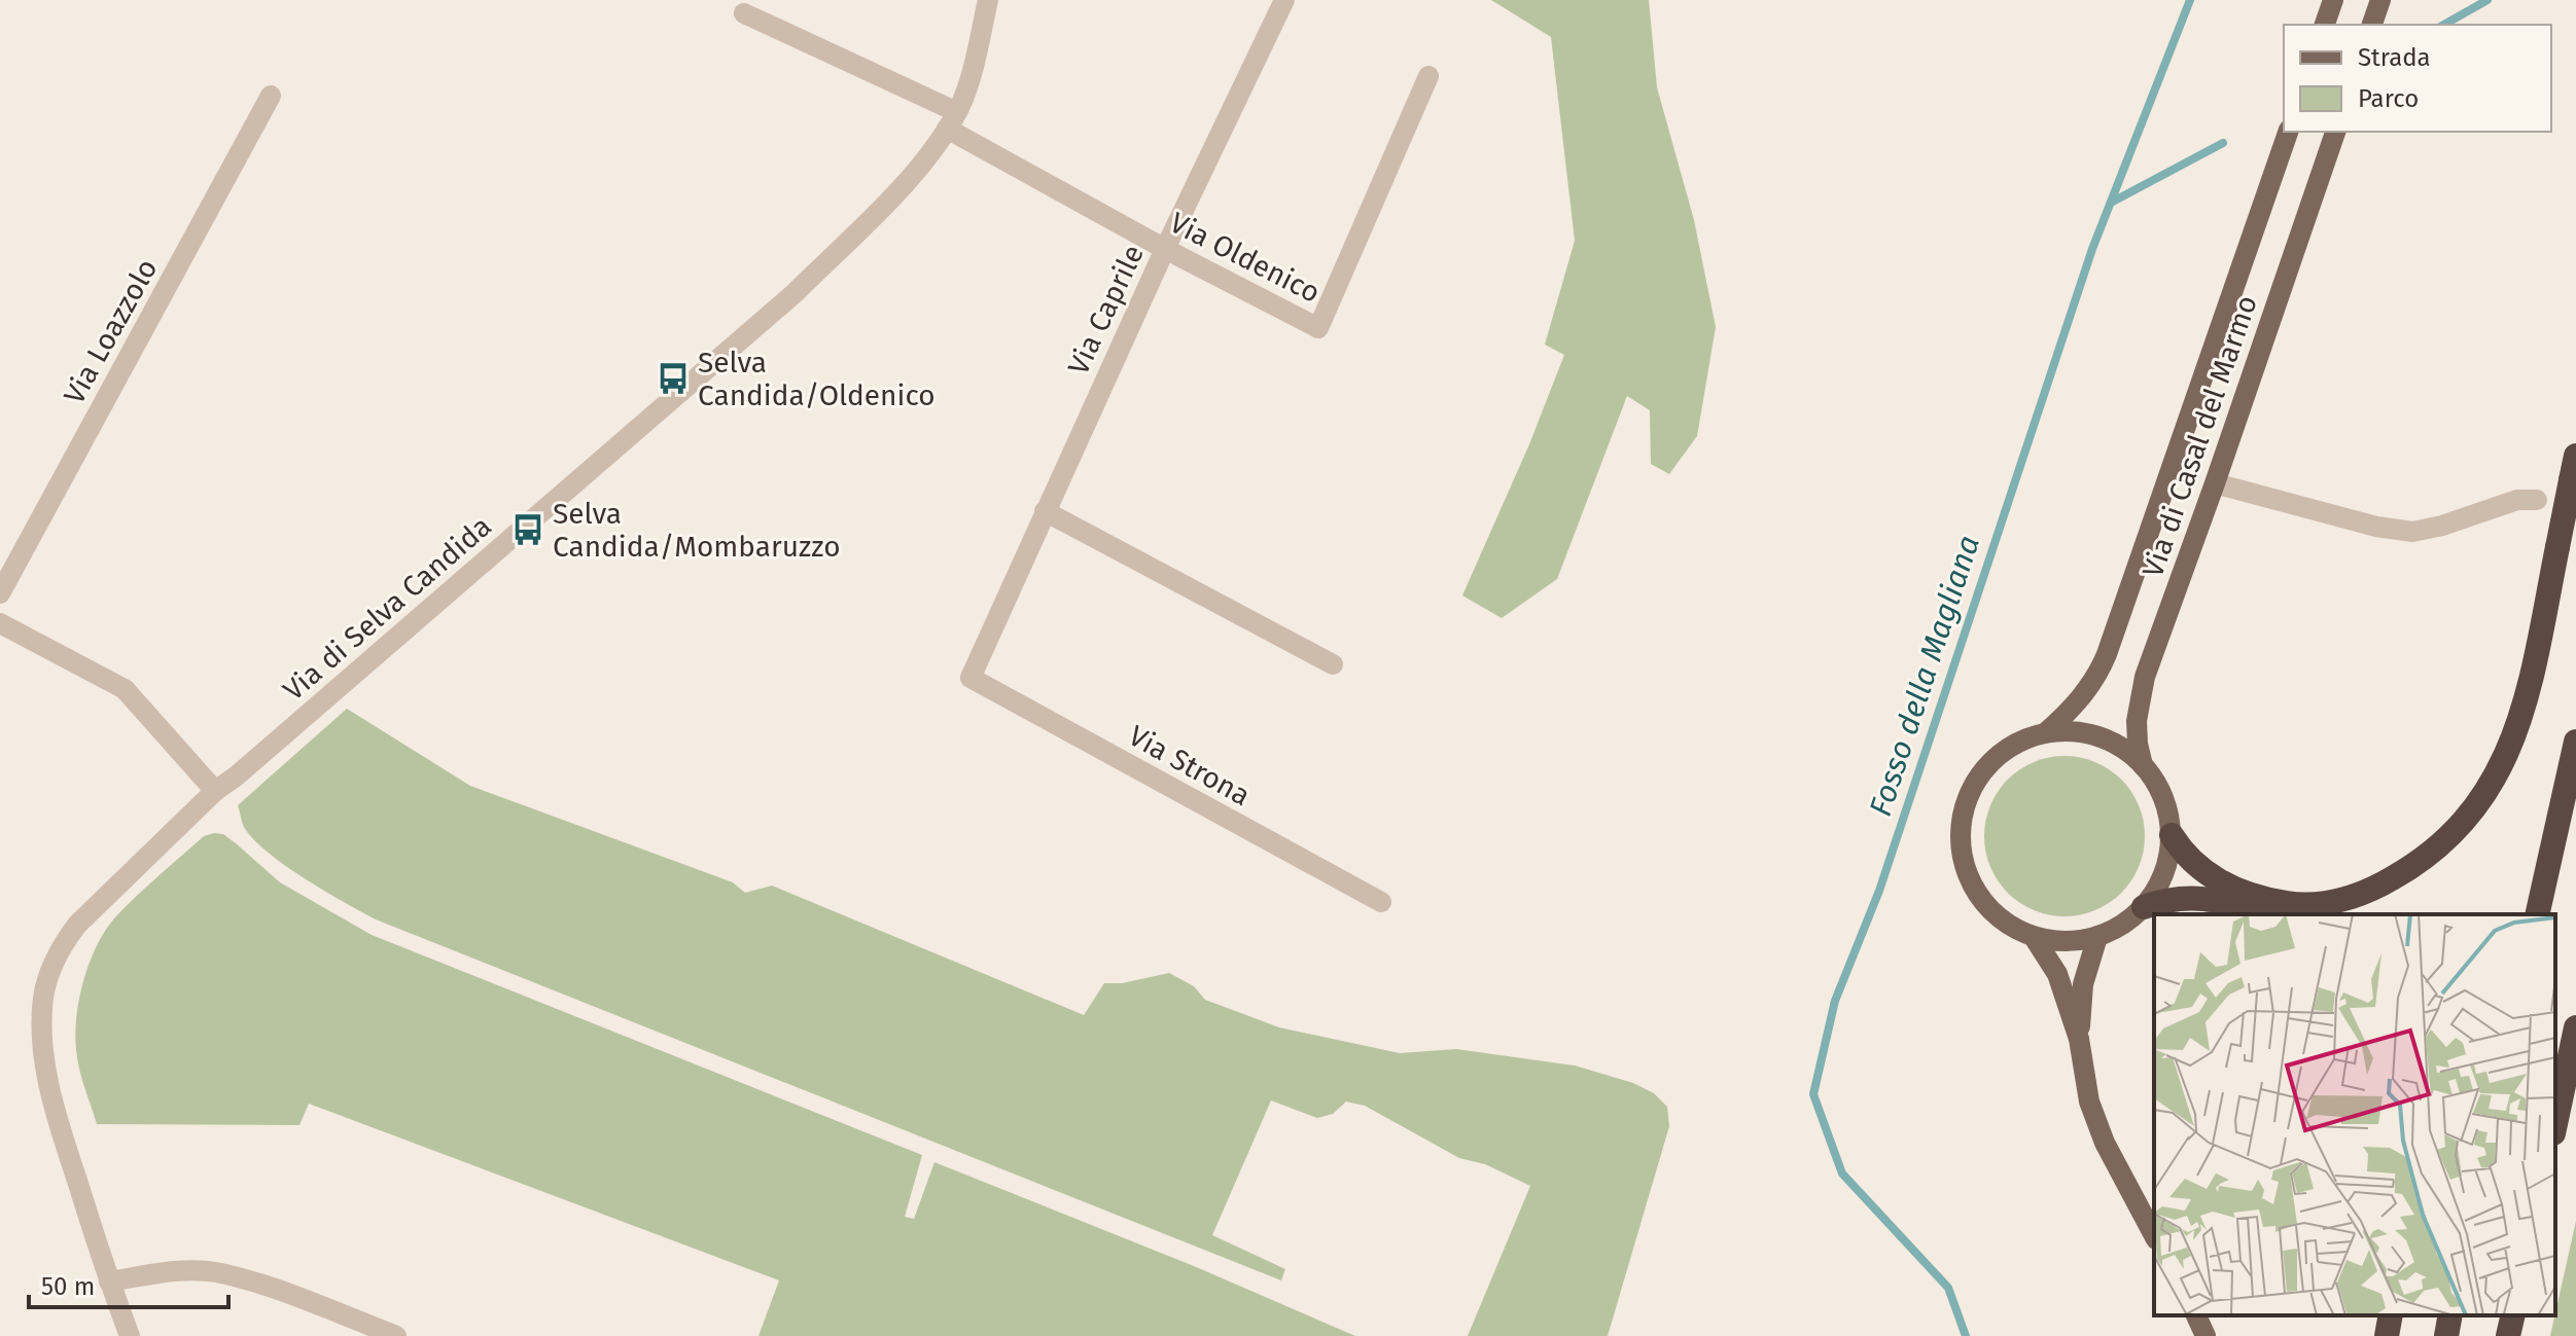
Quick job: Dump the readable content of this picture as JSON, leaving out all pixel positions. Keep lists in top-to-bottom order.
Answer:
{
  "streets": {
    "main road": ["Via di Casal del Marmo"],
    "street": [
      "Via Oldenico",
      "Via Caprile",
      "Via Loazzolo",
      "Via di Selva Candida",
      "Via Strona"
    ]
  },
  "crossings": [
    ["Via Oldenico", "Via Caprile"],
    ["Via Oldenico", "Via di Selva Candida"],
    ["Via Caprile", "Via Strona"]
  ],
  "water": ["Fosso della Magliana"],
  "places": {
    "bus stop": ["Selva Candida/Oldenico", "Selva Candida/Mombaruzzo"]
  },
  "legend": ["Strada", "Parco"],
  "scale_bar": "50 m"
}
